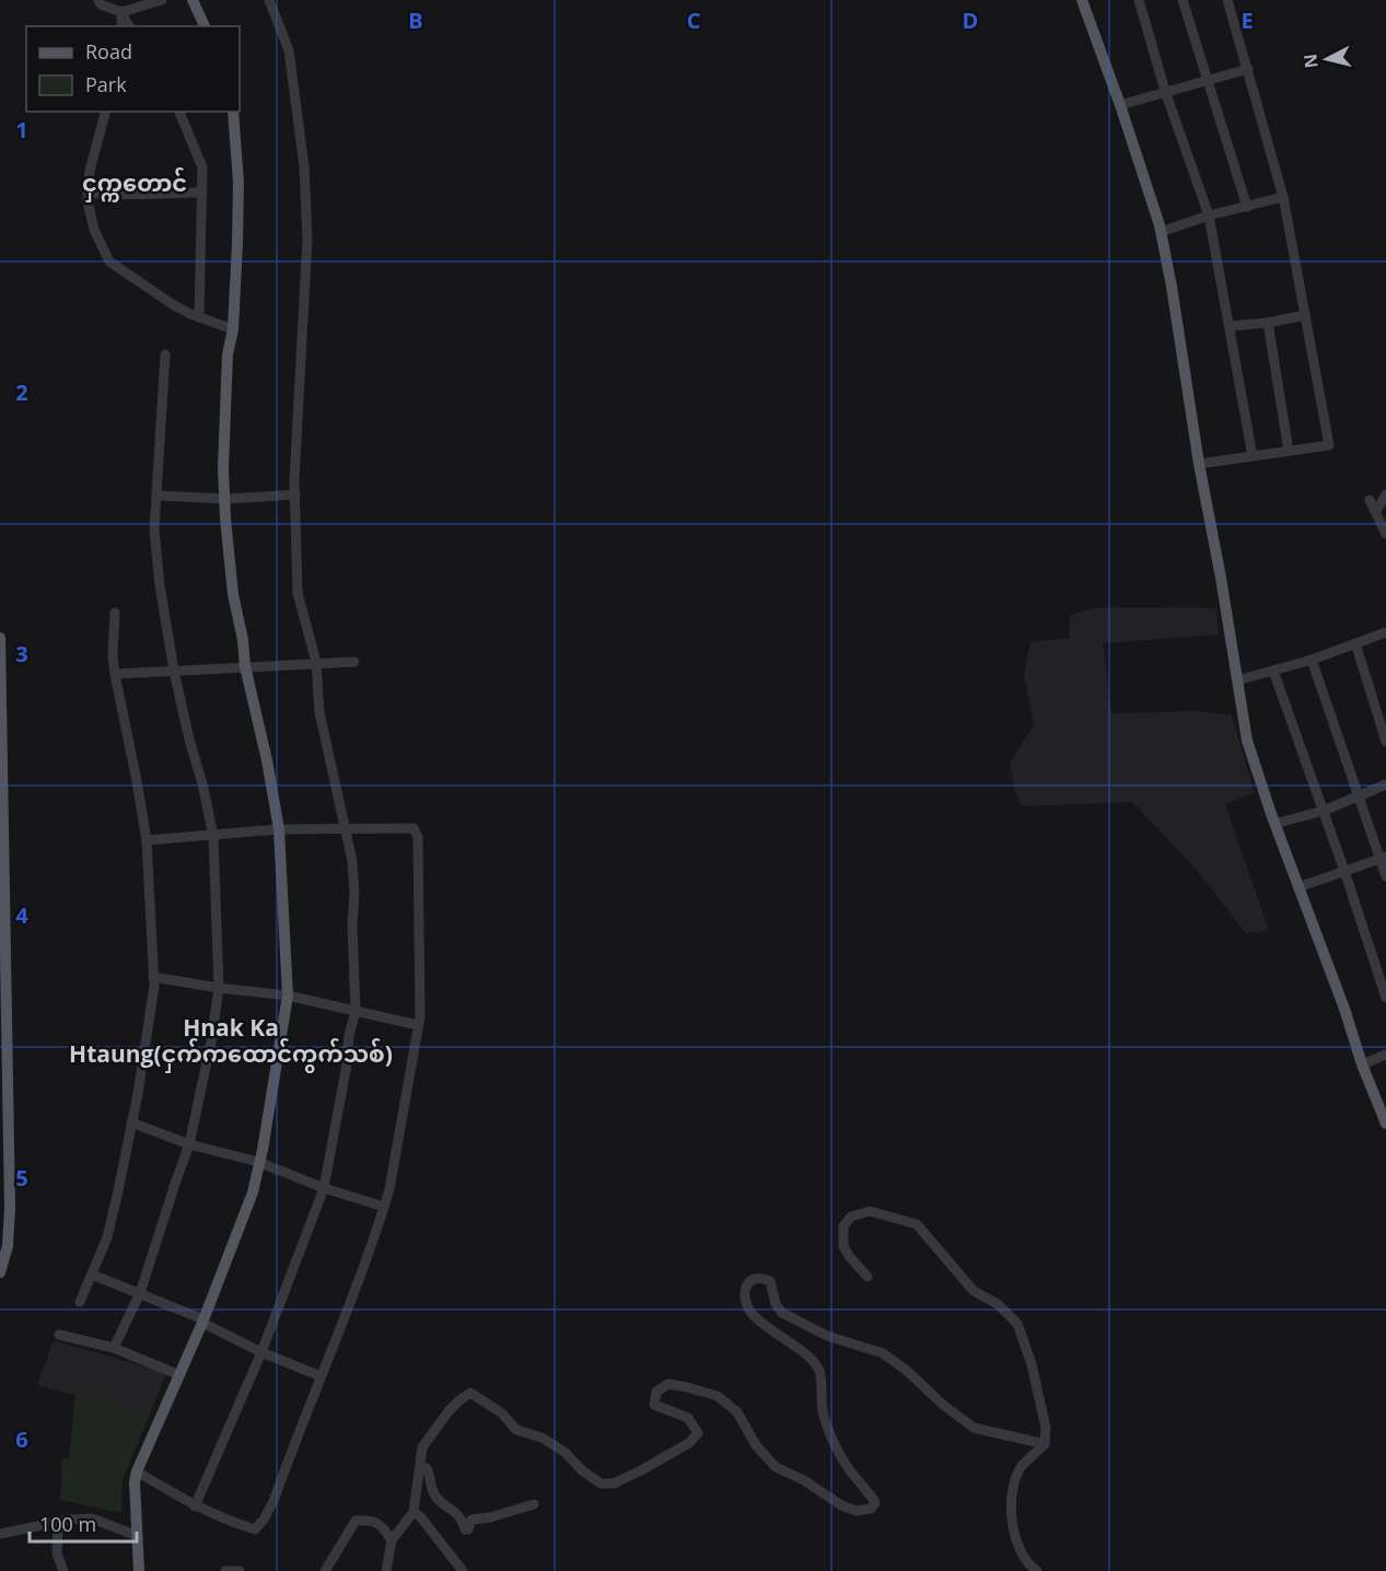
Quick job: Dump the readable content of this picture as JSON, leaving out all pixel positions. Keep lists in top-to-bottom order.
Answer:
{
  "districts": ["ငှက္ကတောင်", "Hnak Ka Htaung(ငှက်ကထောင်ကွက်သစ်)"],
  "legend": ["Road", "Park"],
  "scale_bar": "100 m",
  "north": "left",
  "grid": {
    "columns": [
      "B",
      "C",
      "D",
      "E"
    ],
    "rows": [
      "1",
      "2",
      "3",
      "4",
      "5",
      "6"
    ]
  }
}
